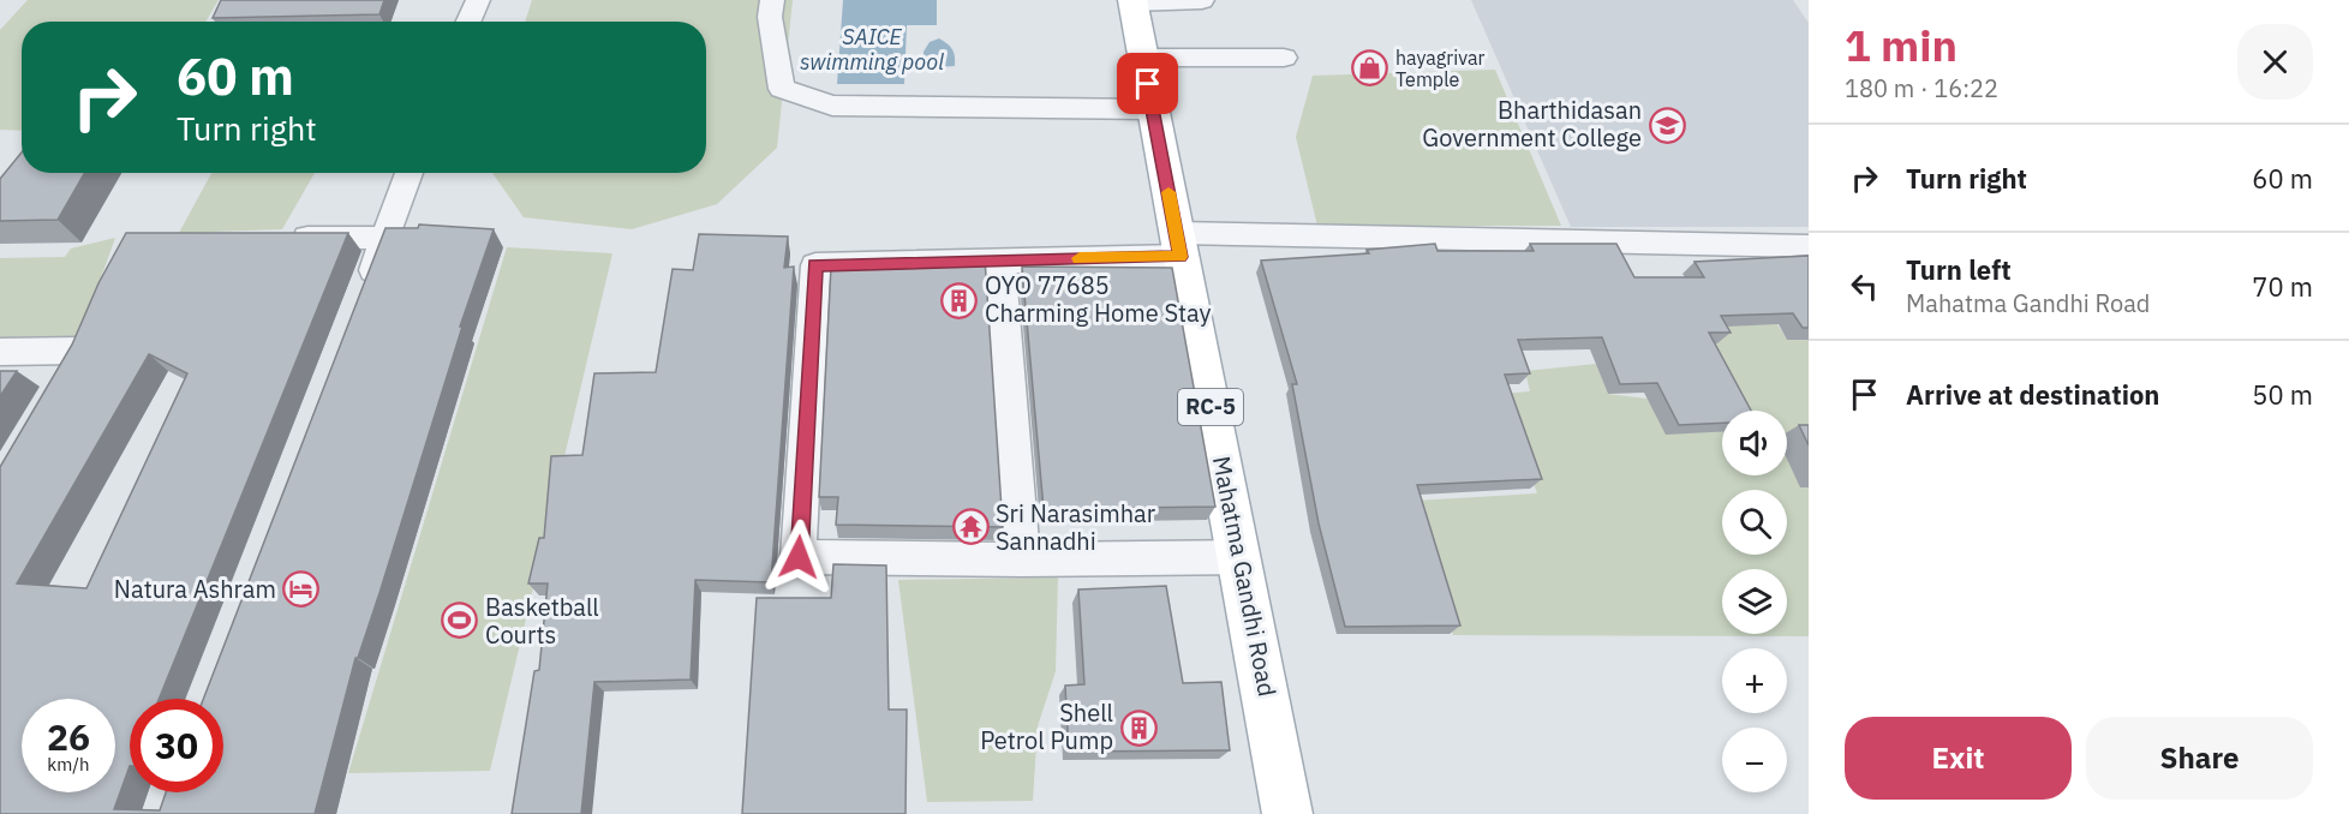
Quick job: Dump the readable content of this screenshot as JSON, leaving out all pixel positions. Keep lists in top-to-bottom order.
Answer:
{
  "streets": {
    "main road": ["RC-5", "Mahatma Gandhi Road"]
  },
  "water": ["SAICE swimming pool"],
  "places": {
    "shop": ["hayagrivar Temple"],
    "school or university": ["Bharthidasan Government College"],
    "building": ["OYO 77685 Charming Home Stay", "Shell Petrol Pump"],
    "temple": ["Sri Narasimhar Sannadhi"],
    "hotel": ["Natura Ashram"],
    "sports": ["Basketball Courts"]
  },
  "page": {
    "heading": ["1 min", "180 m · 16:22"],
    "turn": ["60 m", "Turn right"],
    "list": [
      {
        "name": "Turn right",
        "value": "60 m"
      },
      {
        "name": "Turn left",
        "note": "Mahatma Gandhi Road",
        "value": "70 m"
      },
      {
        "name": "Arrive at destination",
        "value": "50 m"
      }
    ],
    "map_buttons": ["+", "−"],
    "speed": "26 km/h",
    "limit": "30",
    "buttons": ["Exit", "Share"]
  }
}
